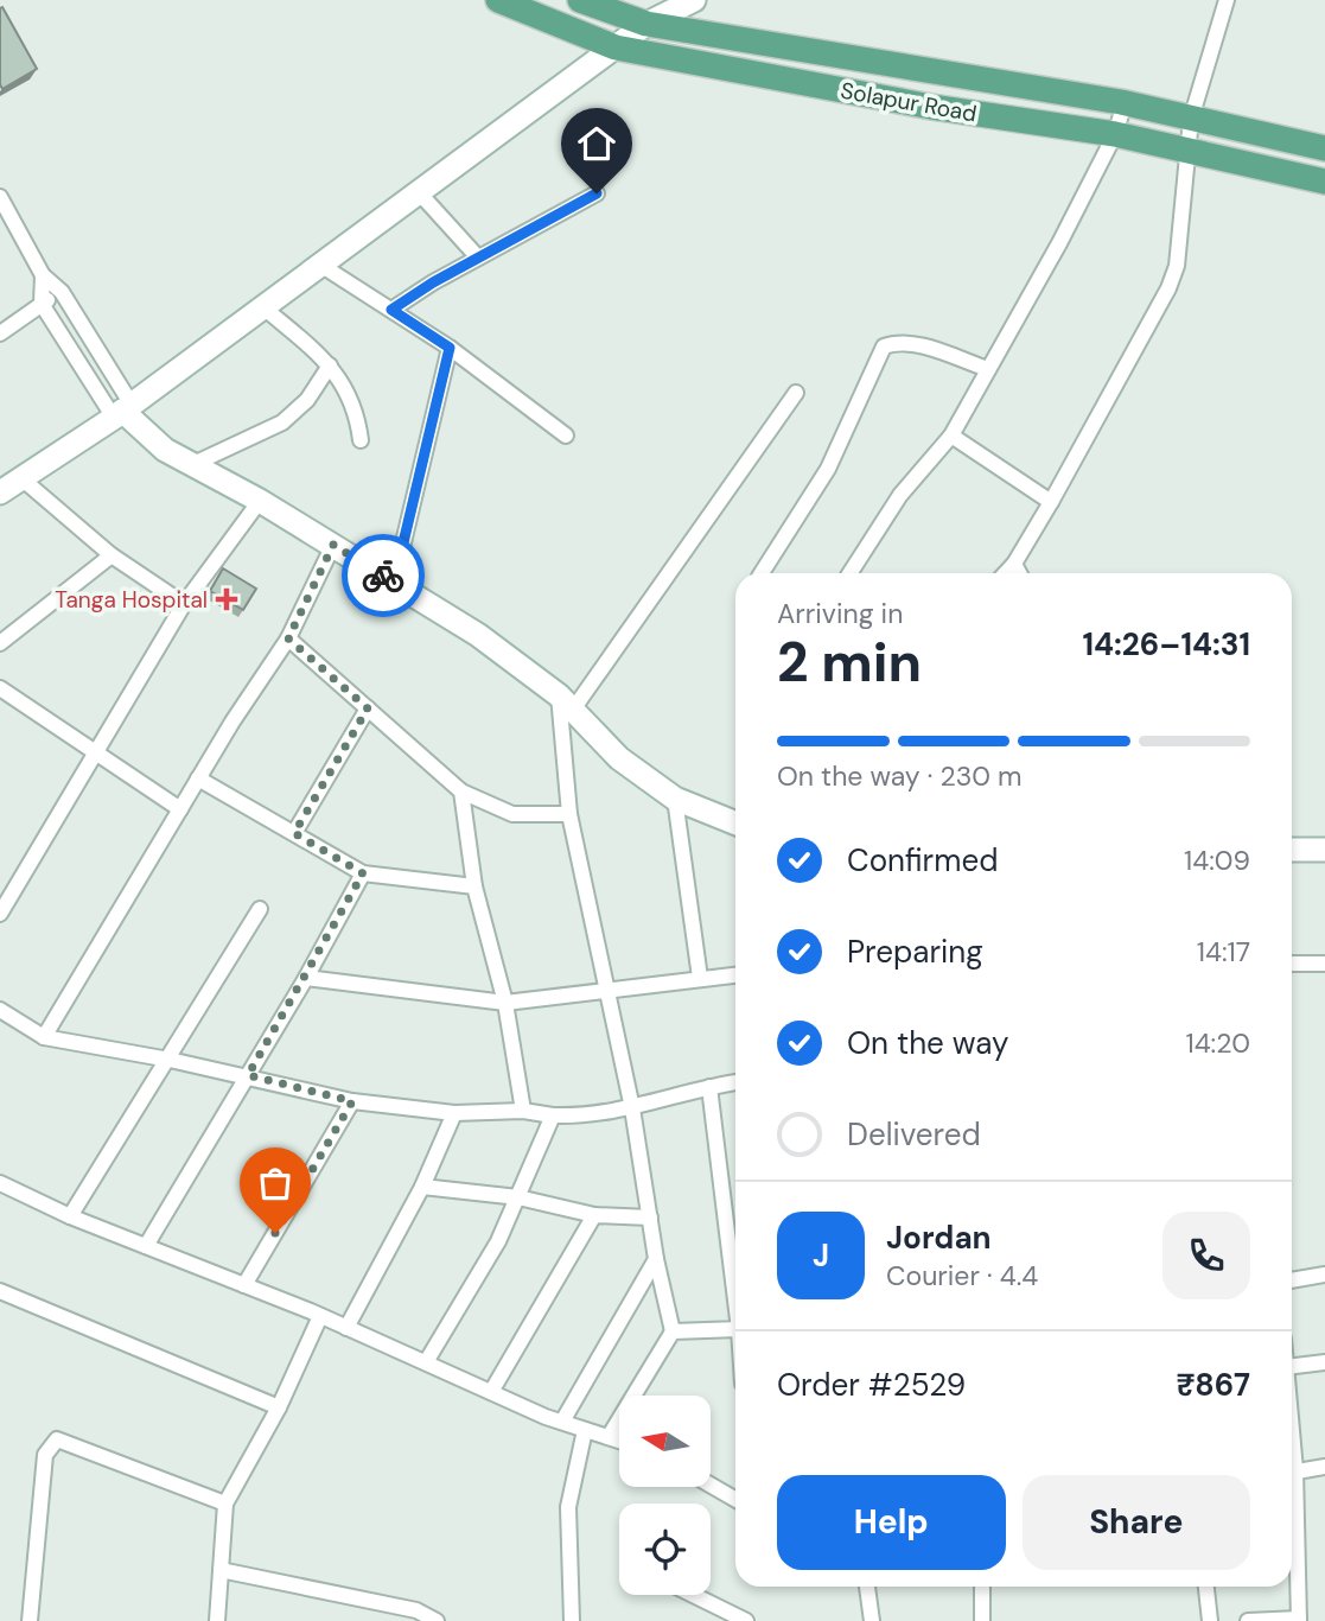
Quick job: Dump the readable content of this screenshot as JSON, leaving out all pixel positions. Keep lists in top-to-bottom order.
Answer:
{
  "streets": {
    "main road": ["Solapur Road"]
  },
  "places": {
    "health": ["Tanga Hospital"]
  },
  "north": "left",
  "page": {
    "heading": ["2 min", "Arriving in", "14:26–14:31"],
    "panel": [
      "Jordan",
      "Courier · 4.4",
      "Order #2529",
      "₹867"
    ],
    "bar": "On the way · 230 m",
    "list": [
      ["Confirmed", "14:09"],
      ["Preparing", "14:17"],
      ["On the way", "14:20"],
      "Delivered"
    ],
    "round": "J",
    "buttons": ["Help", "Share"]
  }
}
